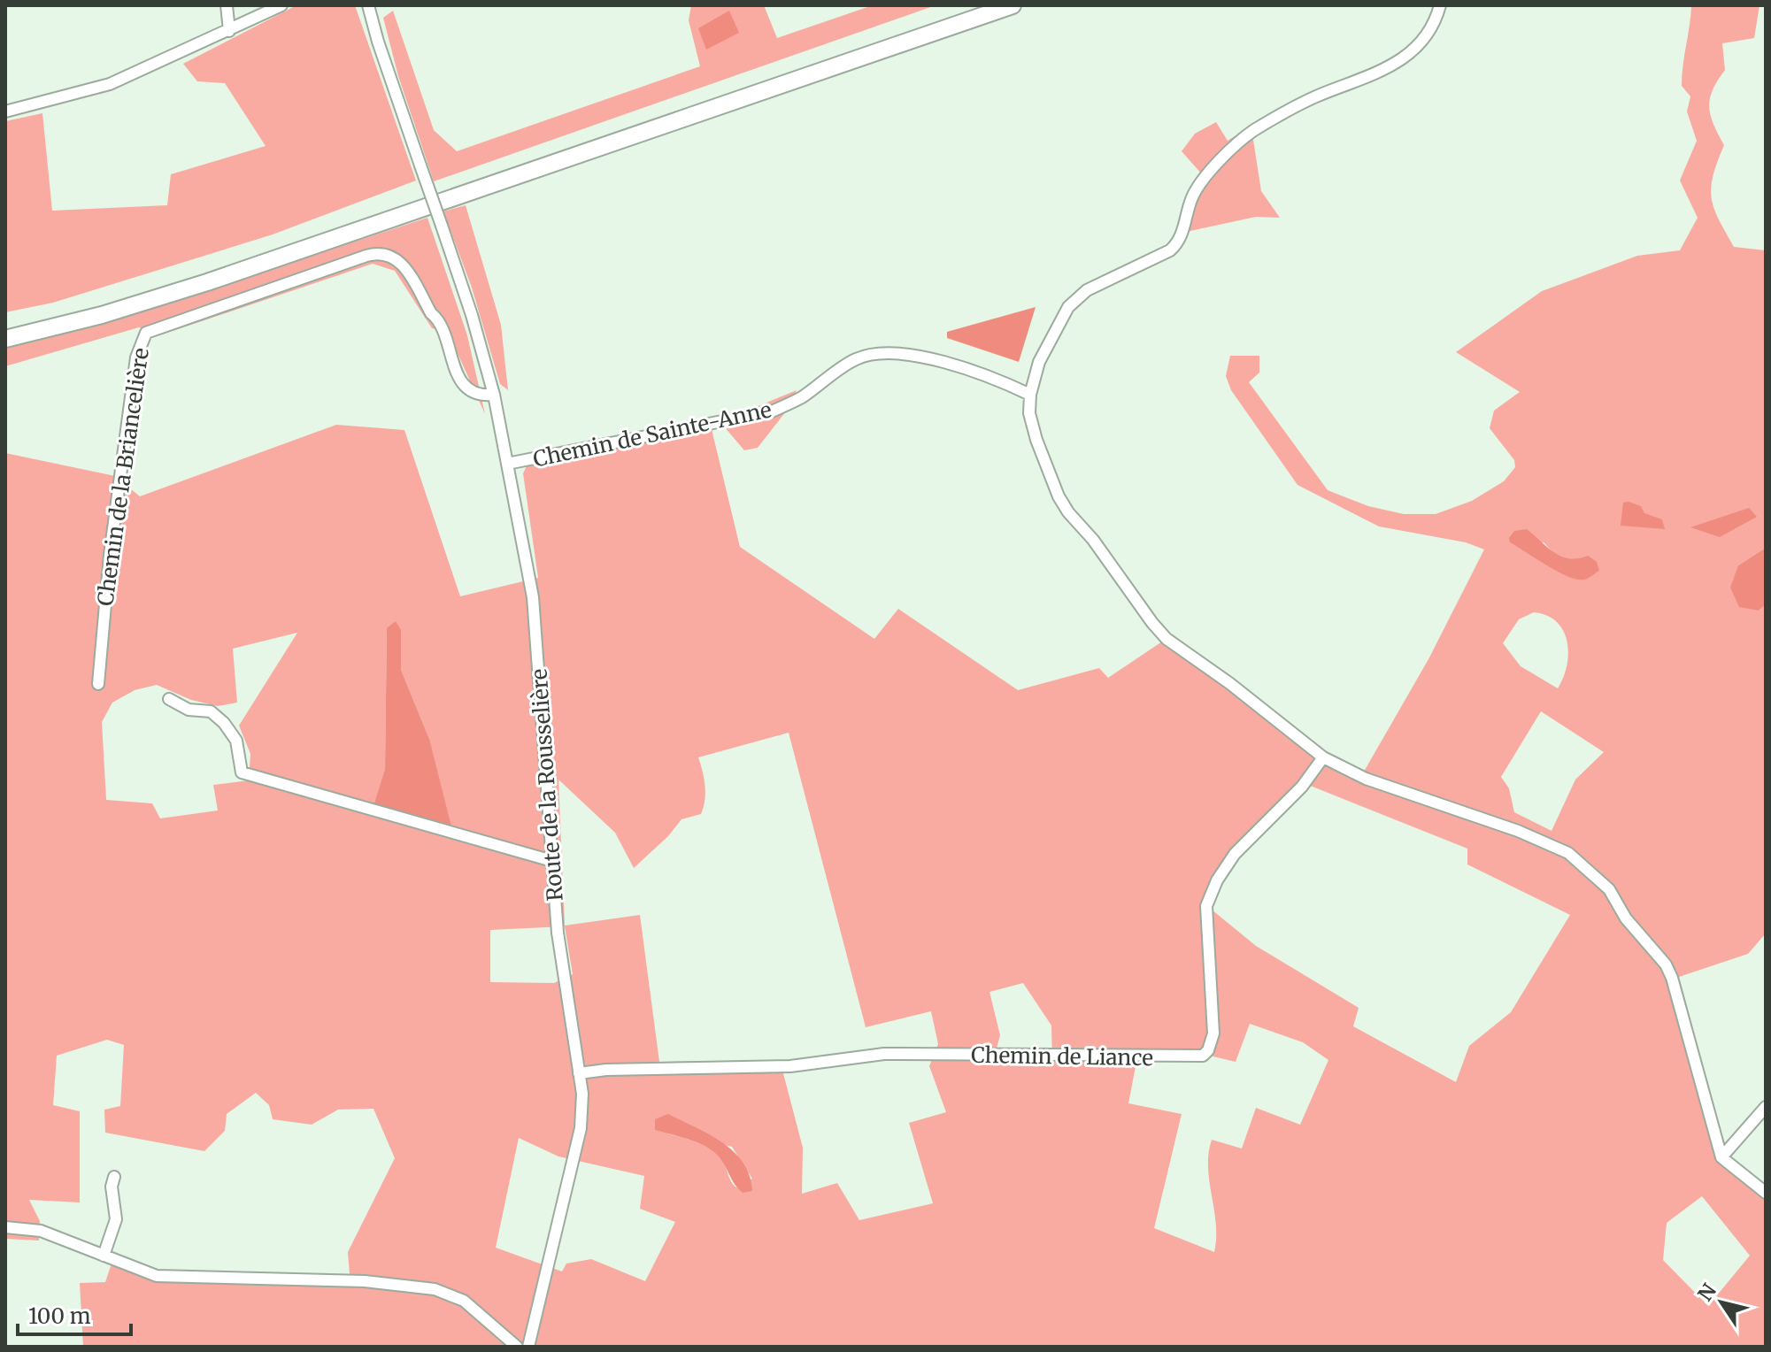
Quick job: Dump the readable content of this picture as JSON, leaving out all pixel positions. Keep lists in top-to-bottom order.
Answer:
{
  "streets": {
    "street": [
      "Chemin de Sainte-Anne",
      "Chemin de la Briancelière",
      "Route de la Rousselière",
      "Chemin de Liance"
    ]
  },
  "crossings": [
    ["Chemin de Sainte-Anne", "Route de la Rousselière"],
    ["Chemin de la Briancelière", "Route de la Rousselière"],
    ["Route de la Rousselière", "Chemin de Liance"]
  ],
  "scale_bar": "100 m",
  "north": "top left"
}
